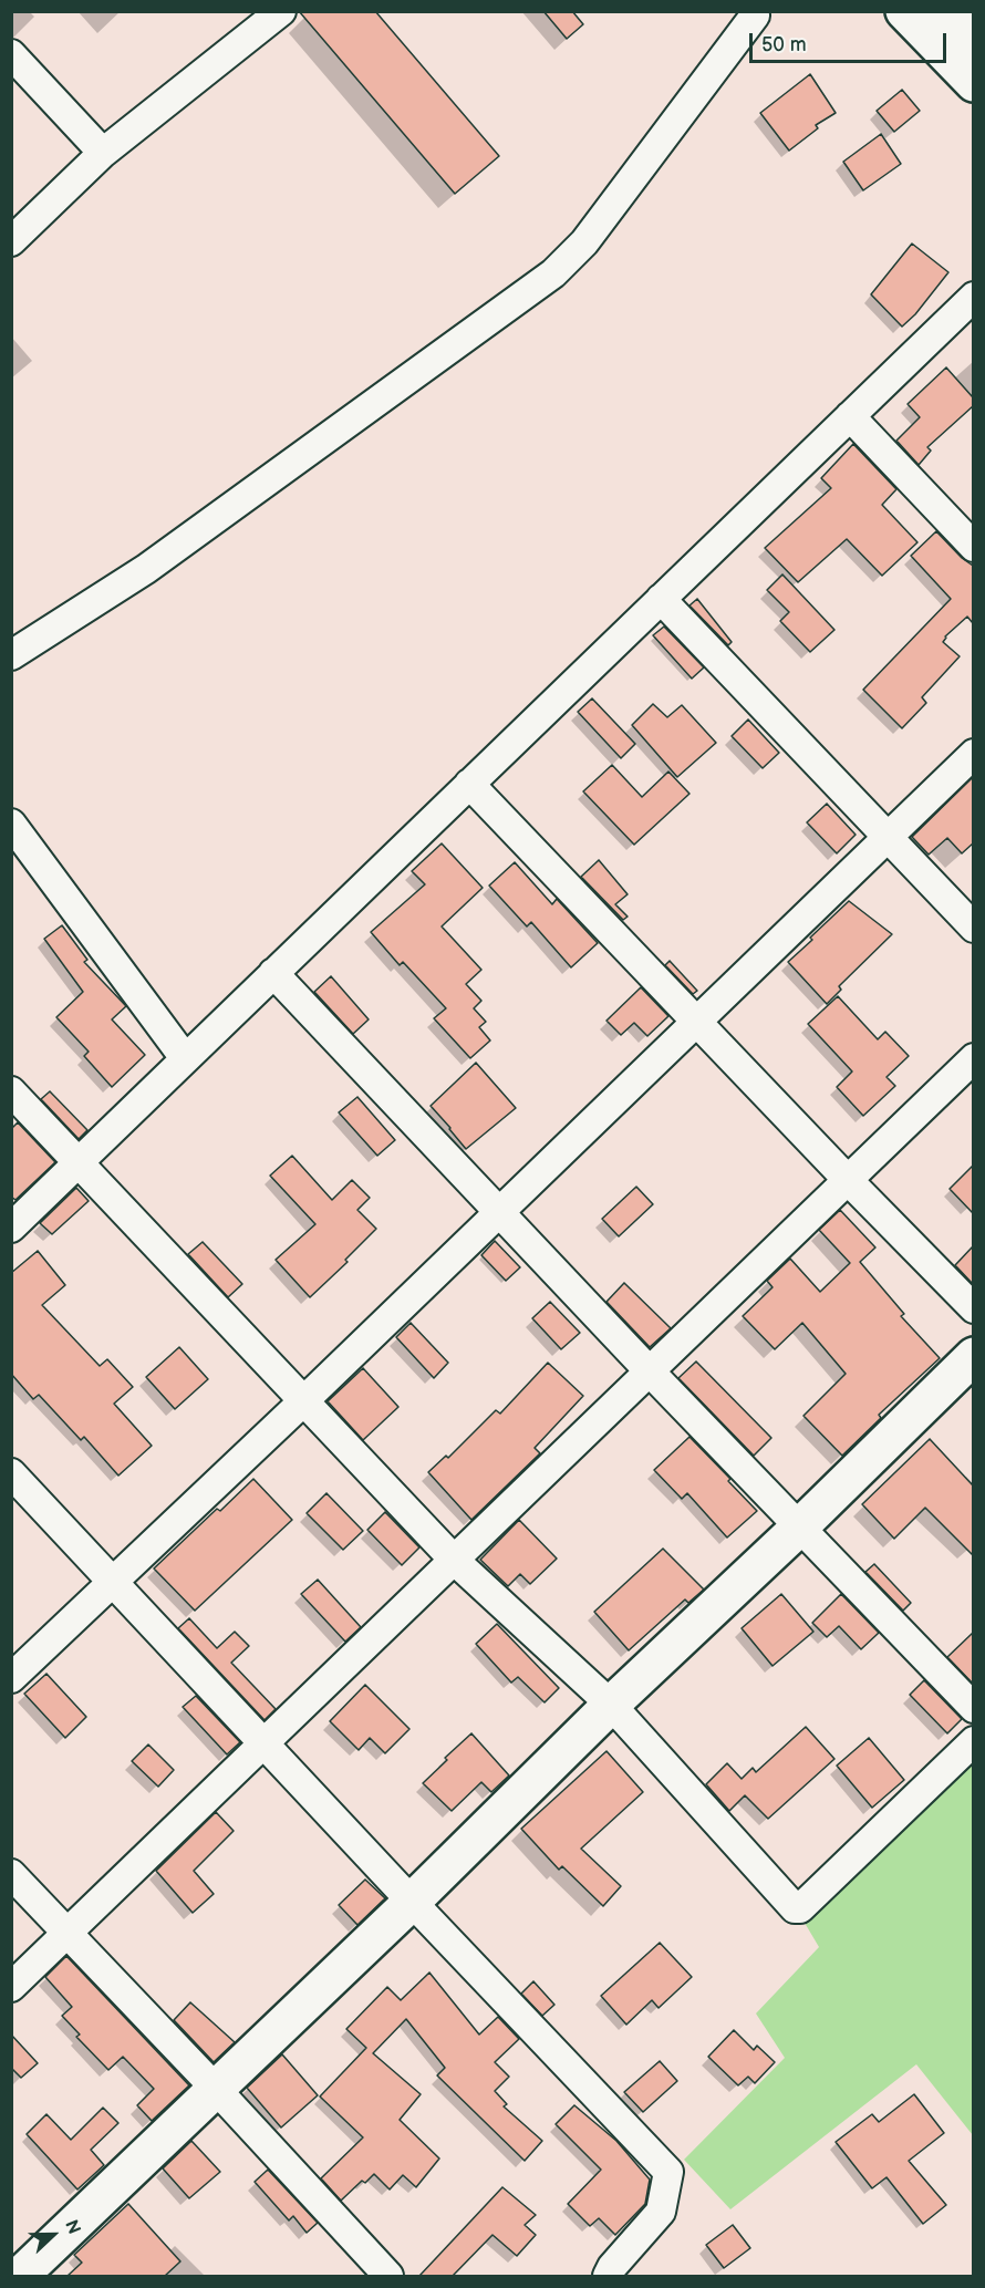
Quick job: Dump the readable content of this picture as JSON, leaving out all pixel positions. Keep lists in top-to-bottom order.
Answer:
{
  "scale_bar": "50 m",
  "north": "right"
}
